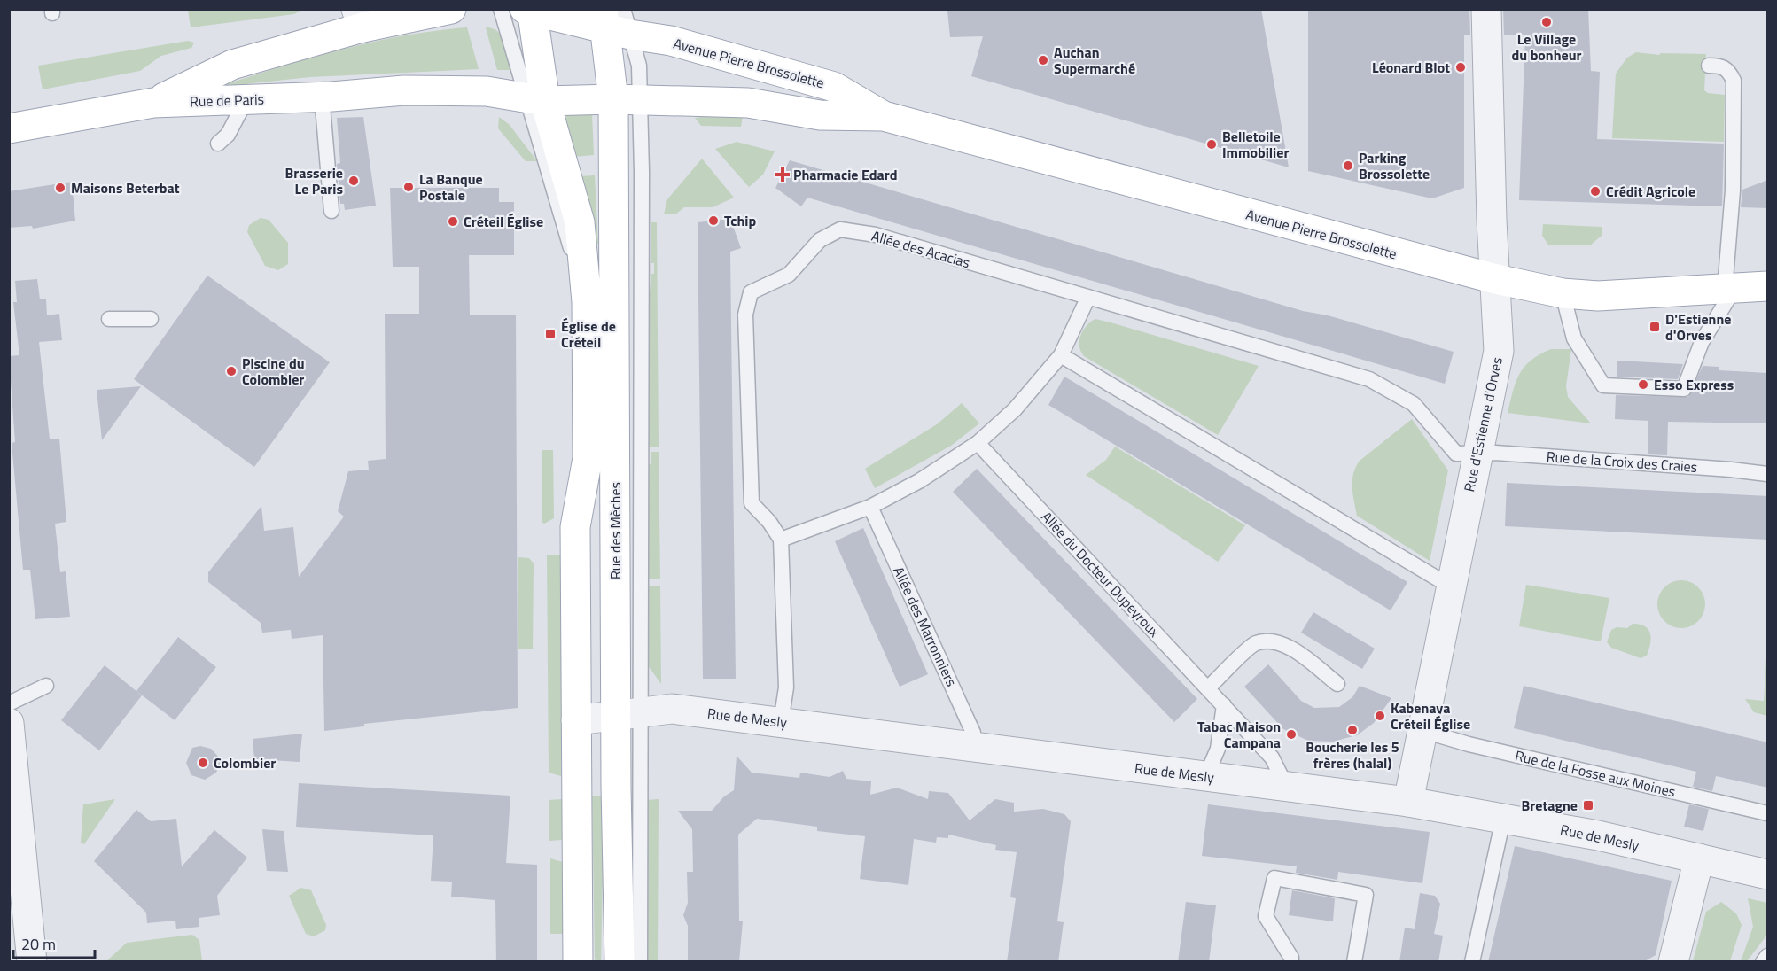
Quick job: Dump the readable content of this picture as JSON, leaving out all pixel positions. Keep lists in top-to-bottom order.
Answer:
{
  "streets": {
    "main road": ["Avenue Pierre Brossolette", "Rue de Paris", "Rue des Mèches"],
    "street": ["Rue d'Estienne d'Orves", "Rue de Mesly"],
    "lane": [
      "Allée des Acacias",
      "Rue de la Croix des Craies",
      "Allée du Docteur Dupeyroux",
      "Allée des Marronniers",
      "Rue de la Fosse aux Moines"
    ]
  },
  "crossings": [
    ["Avenue Pierre Brossolette", "Rue de Paris"],
    ["Avenue Pierre Brossolette", "Rue d'Estienne d'Orves"],
    ["Avenue Pierre Brossolette", "Rue des Mèches"],
    ["Rue de Paris", "Rue des Mèches"],
    ["Allée des Acacias", "Rue d'Estienne d'Orves"],
    ["Allée des Acacias", "Rue de la Croix des Craies"],
    ["Rue d'Estienne d'Orves", "Rue de la Croix des Craies"],
    ["Rue d'Estienne d'Orves", "Rue de Mesly"],
    ["Rue d'Estienne d'Orves", "Rue de la Fosse aux Moines"],
    ["Rue des Mèches", "Rue de Mesly"],
    ["Allée du Docteur Dupeyroux", "Rue de Mesly"],
    ["Allée des Marronniers", "Rue de Mesly"]
  ],
  "places": {
    "other": [
      "Le Village du bonheur",
      "Auchan Supermarché",
      "Léonard Blot",
      "Belletoile Immobilier",
      "Parking Brossolette",
      "Brasserie Le Paris",
      "La Banque Postale",
      "Maisons Beterbat",
      "Crédit Agricole",
      "Tchip",
      "Créteil Église",
      "Piscine du Colombier",
      "Esso Express",
      "Kabenaya Créteil Église",
      "Boucherie les 5 frères (halal)",
      "Tabac Maison Campana",
      "Colombier"
    ],
    "health": ["Pharmacie Edard"],
    "transit": ["D'Estienne d'Orves", "Église de Créteil", "Bretagne"]
  },
  "scale_bar": "20 m"
}
